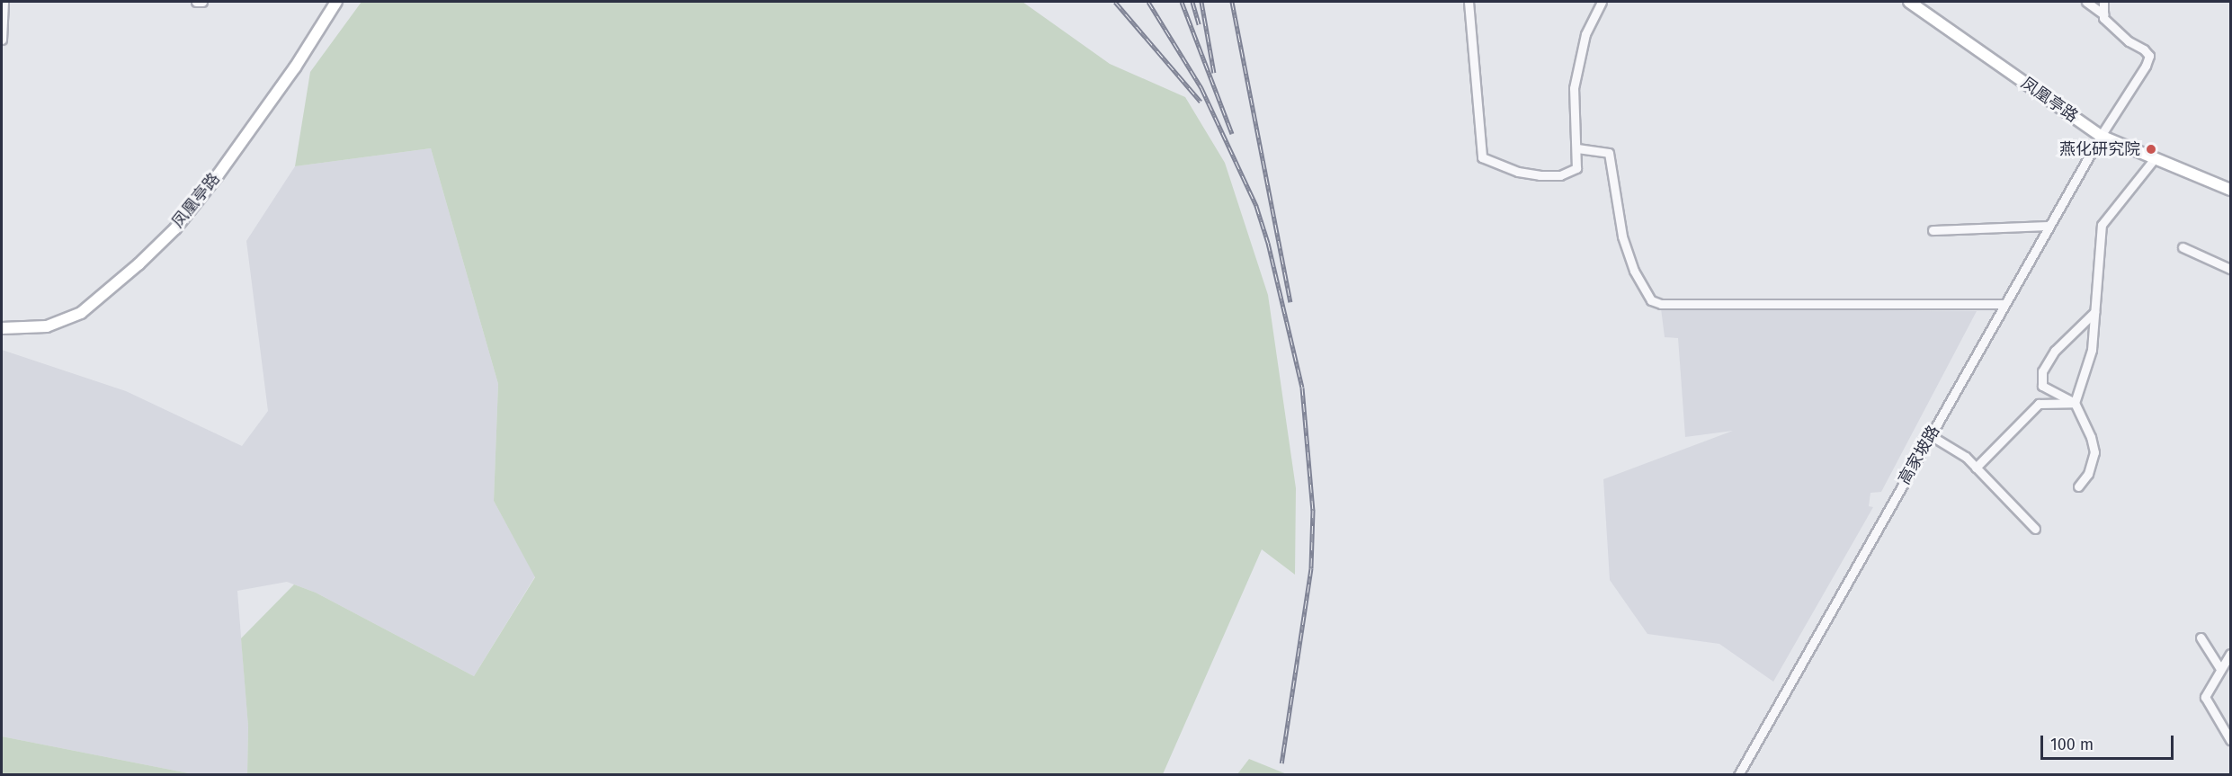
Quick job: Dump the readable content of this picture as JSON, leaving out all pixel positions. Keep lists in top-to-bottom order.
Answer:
{
  "streets": {
    "street": ["凤凰亭路", "高家坡路"]
  },
  "crossings": [
    ["凤凰亭路", "高家坡路"]
  ],
  "places": ["燕化研究院"],
  "scale_bar": "100 m"
}
